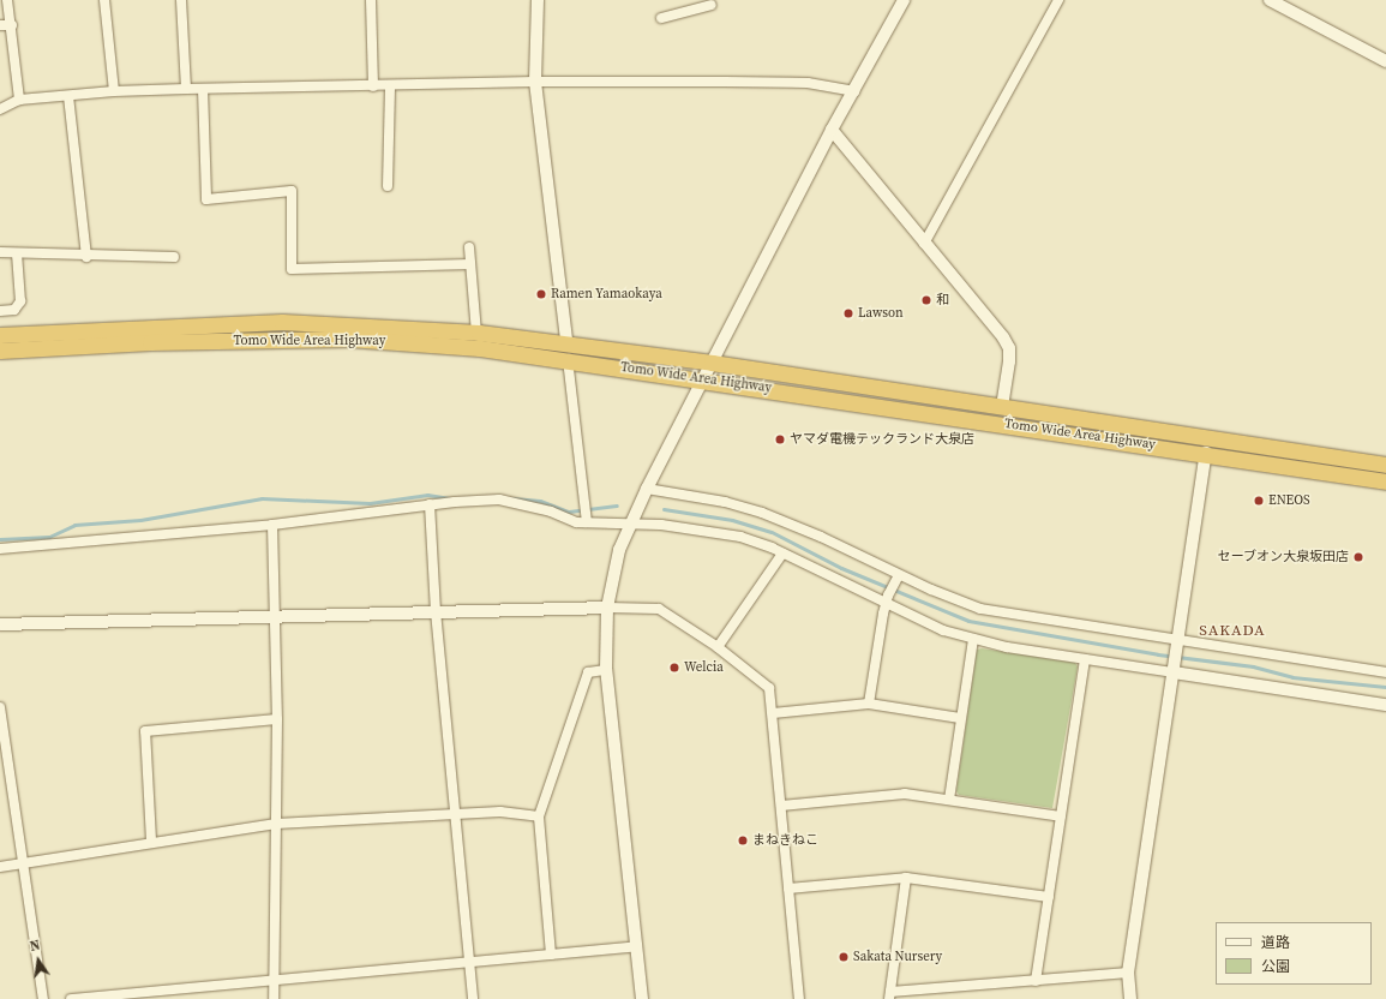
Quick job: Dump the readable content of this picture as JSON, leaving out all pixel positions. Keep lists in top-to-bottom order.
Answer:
{
  "streets": {
    "highway": ["Tomo Wide Area Highway"]
  },
  "districts": ["SAKADA"],
  "places": [
    "Ramen Yamaokaya",
    "和",
    "Lawson",
    "ヤマダ電機テックランド大泉店",
    "ENEOS",
    "セーブオン大泉坂田店",
    "Welcia",
    "まねきねこ",
    "Sakata Nursery"
  ],
  "legend": ["道路", "公園"],
  "north": "top"
}
